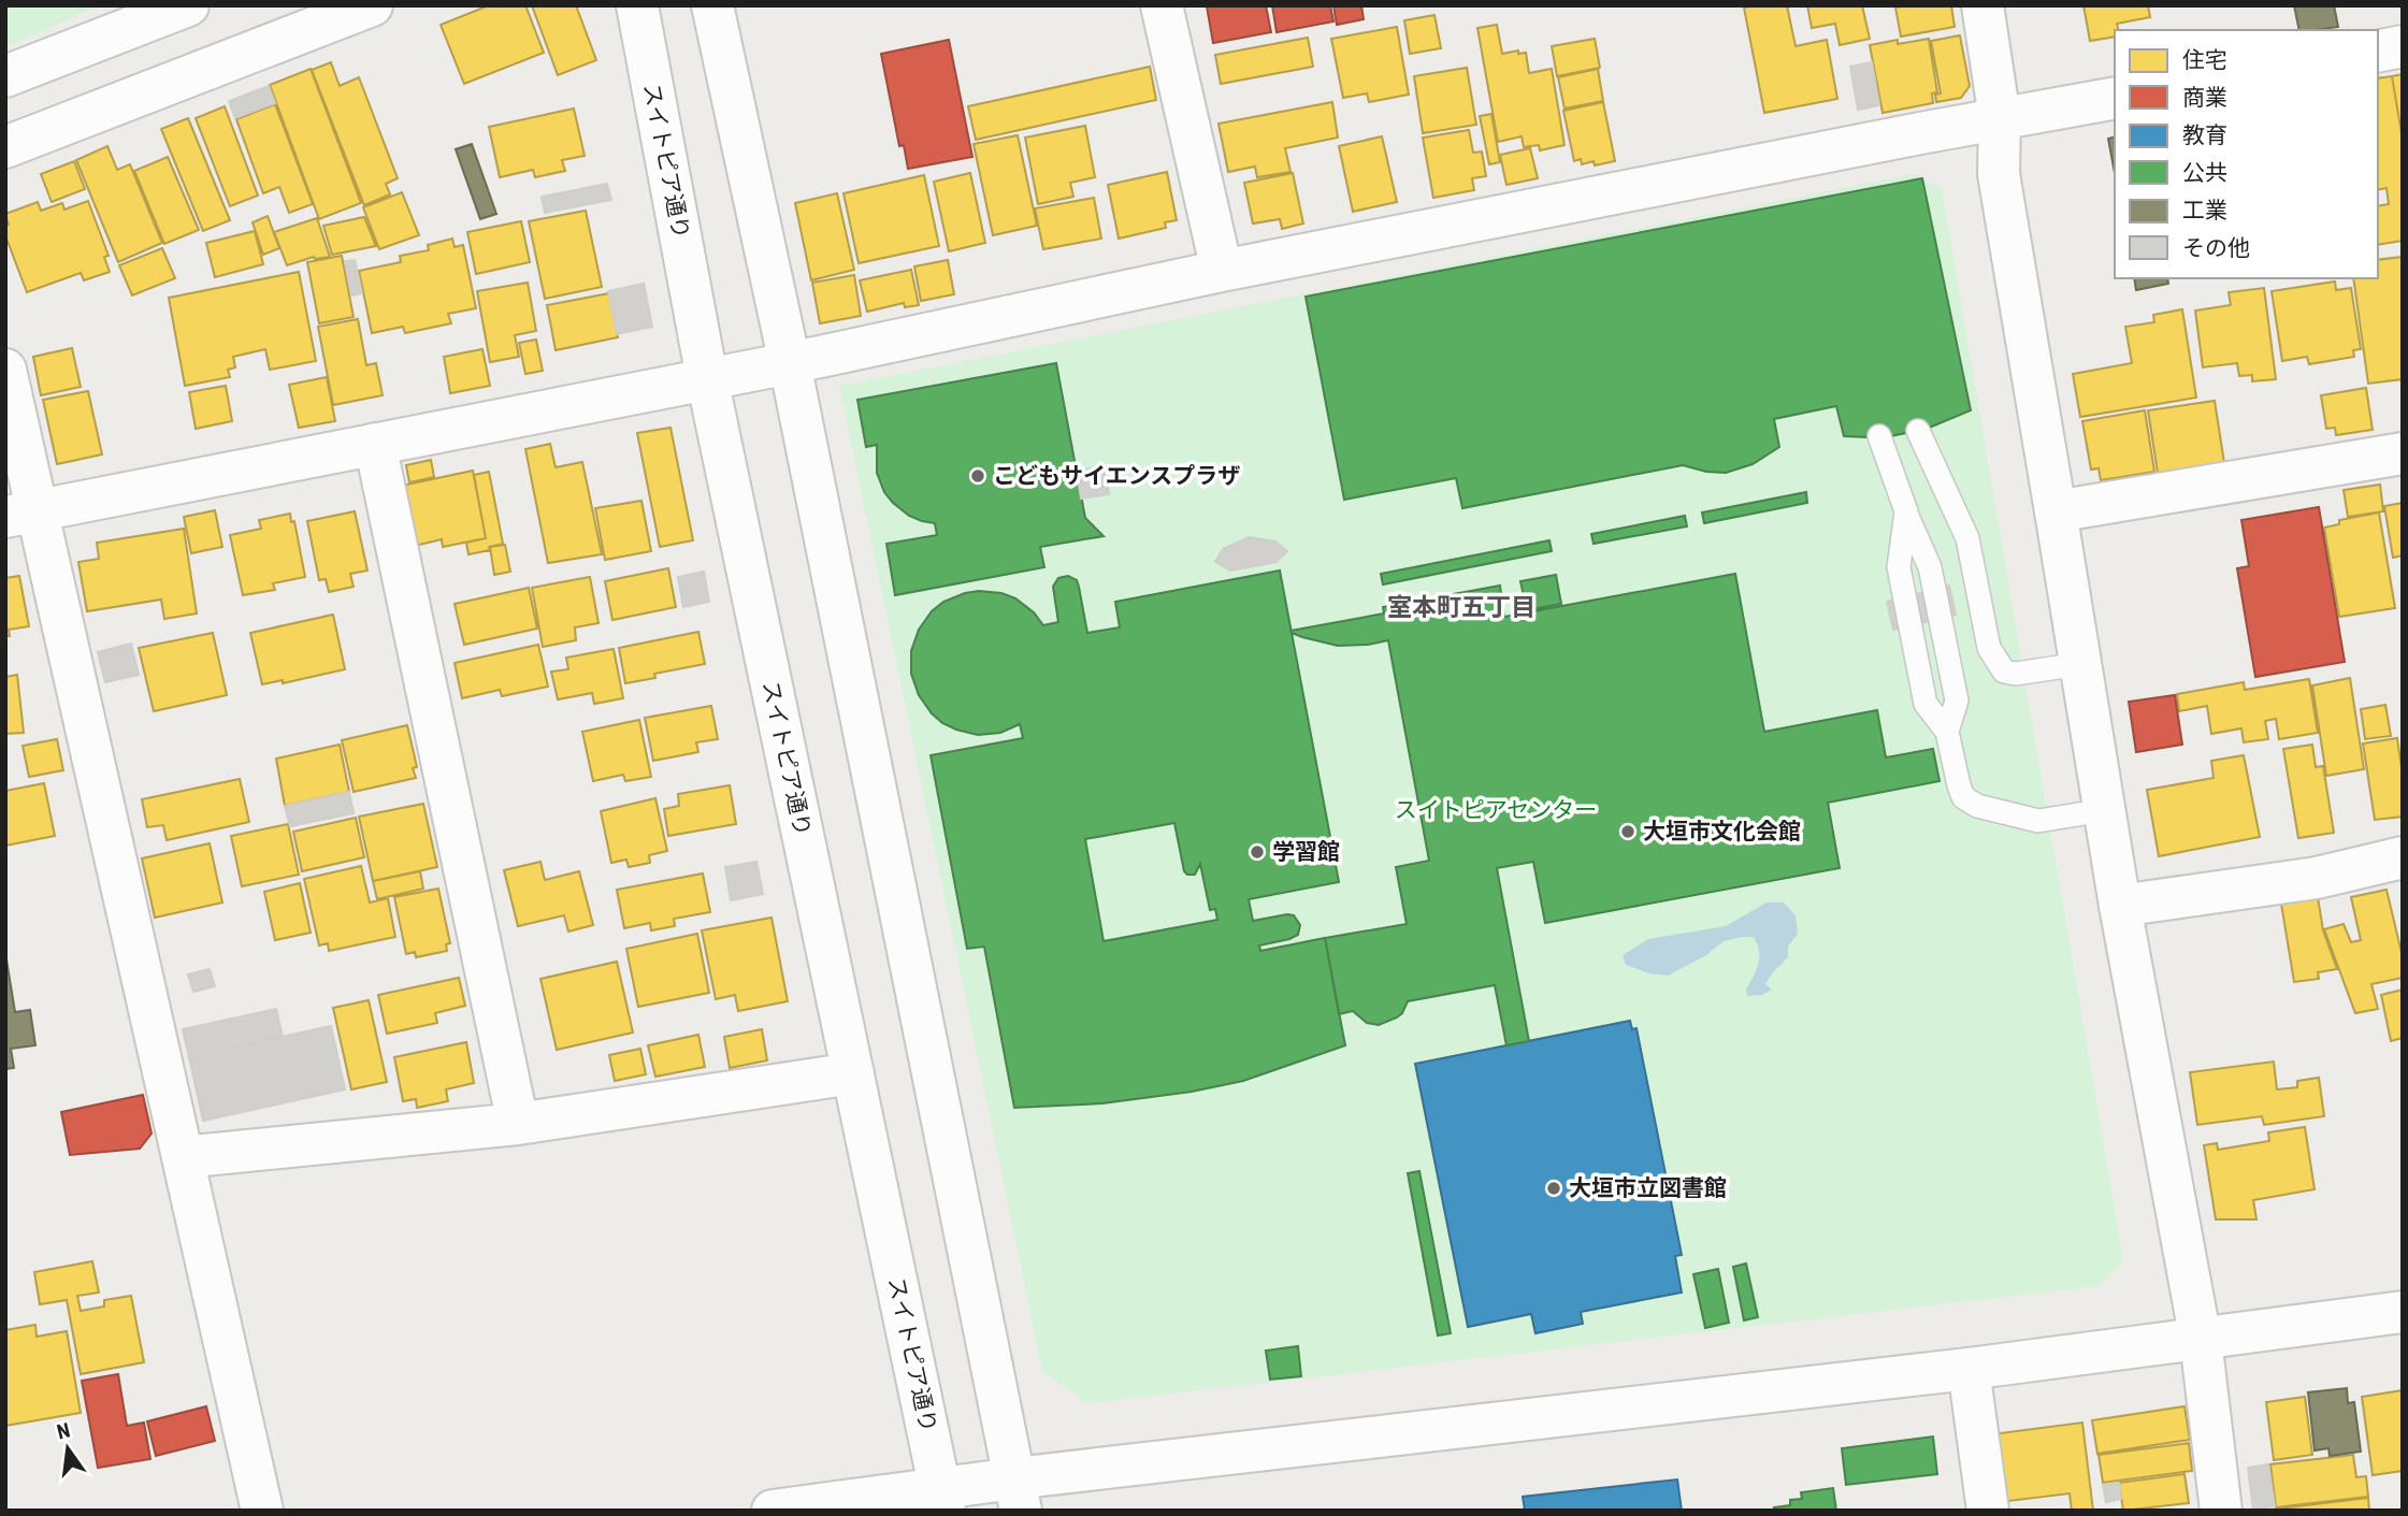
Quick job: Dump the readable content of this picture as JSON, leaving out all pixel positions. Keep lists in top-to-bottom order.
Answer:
{
  "streets": {
    "street": ["スイトピア通り"]
  },
  "districts": ["室本町五丁目"],
  "parks": ["スイトピアセンター"],
  "places": [
    "こどもサイエンスプラザ",
    "大垣市文化会館",
    "学習館",
    "大垣市立図書館"
  ],
  "legend": [
    "住宅",
    "商業",
    "教育",
    "公共",
    "工業",
    "その他"
  ],
  "north": "top"
}
